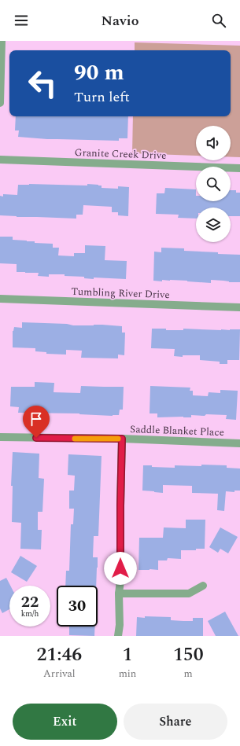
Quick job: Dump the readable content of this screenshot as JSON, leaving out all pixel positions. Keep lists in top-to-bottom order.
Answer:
{
  "streets": {
    "street": ["Granite Creek Drive", "Tumbling River Drive", "Saddle Blanket Place"]
  },
  "page": {
    "header": "Navio",
    "turn": ["90 m", "Turn left"],
    "speed": "22 km/h",
    "limit": "30",
    "eta": [
      "21:46",
      "Arrival",
      "1",
      "min",
      "150",
      "m"
    ],
    "buttons": ["Exit", "Share"]
  }
}
